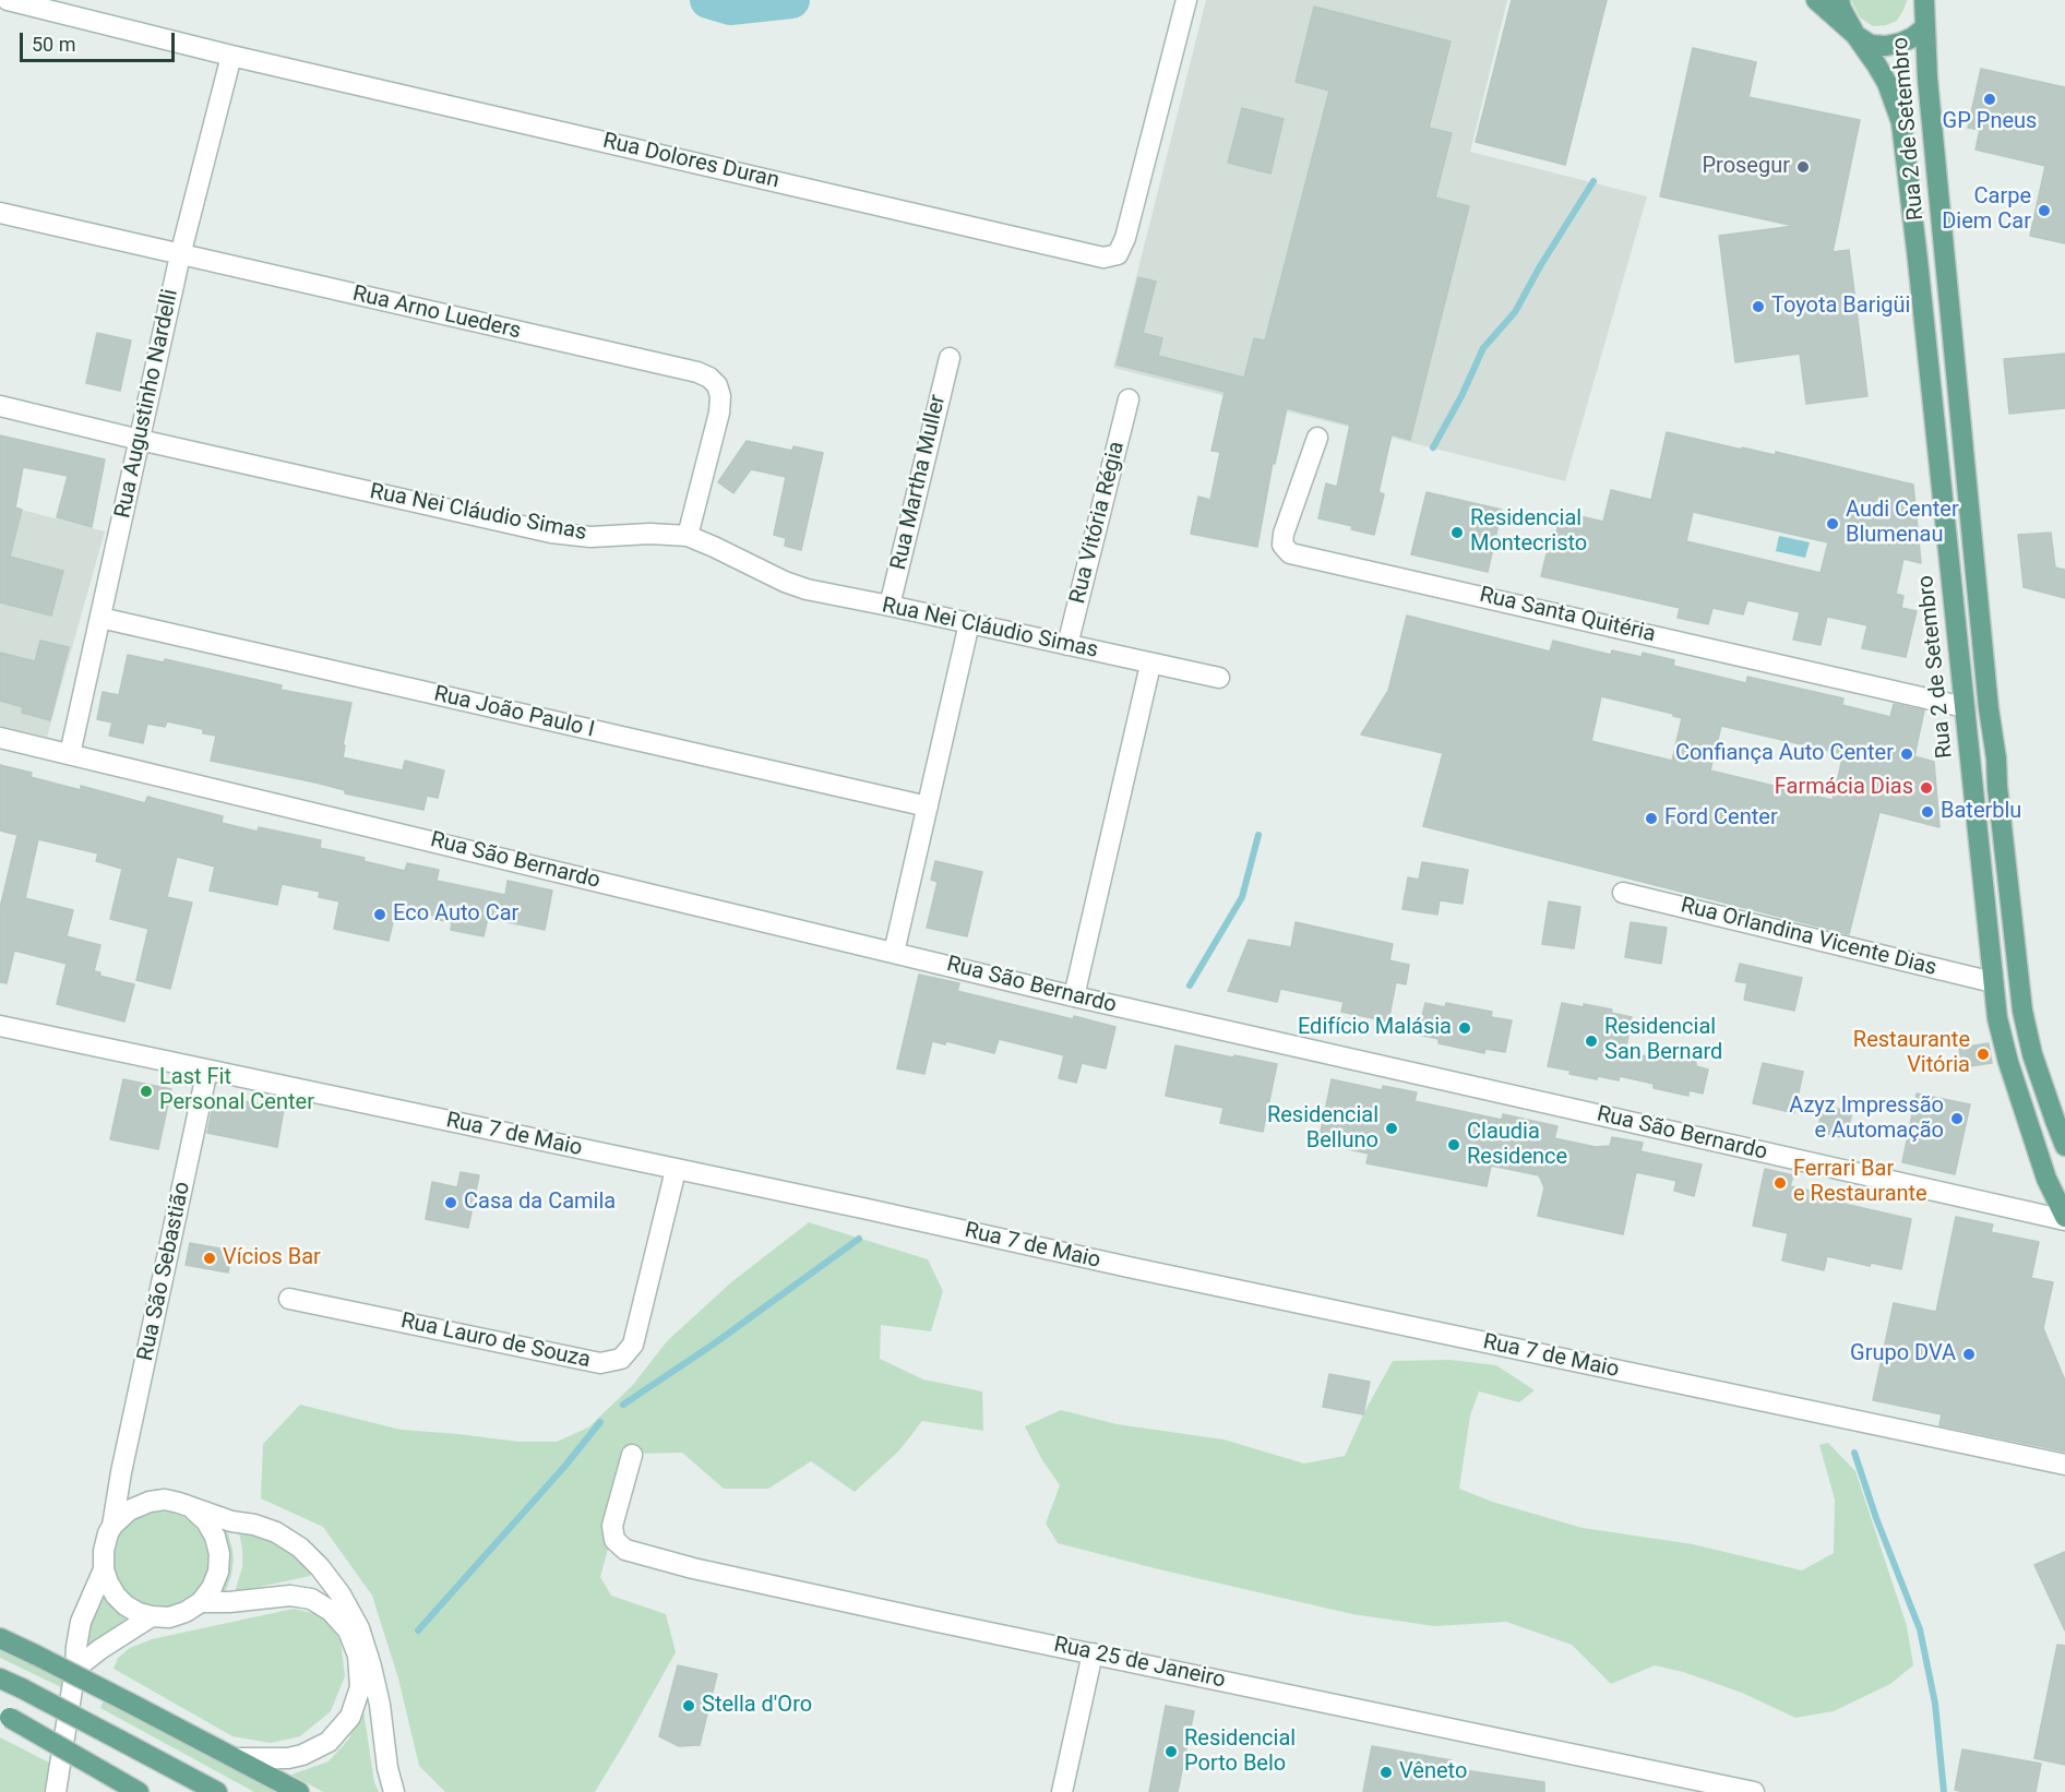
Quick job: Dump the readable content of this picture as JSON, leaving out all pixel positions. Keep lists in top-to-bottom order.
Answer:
{
  "streets": {
    "main road": ["Rua 2 de Setembro"],
    "street": [
      "Rua Dolores Duran",
      "Rua Arno Lueders",
      "Rua Augustinho Nardelli",
      "Rua Martha Muller",
      "Rua Nei Cláudio Simas",
      "Rua Vitória Régia",
      "Rua Santa Quitéria",
      "Rua João Paulo I",
      "Rua São Bernardo",
      "Rua Orlandina Vicente Dias",
      "Rua 7 de Maio",
      "Rua São Sebastião",
      "Rua Lauro de Souza",
      "Rua 25 de Janeiro"
    ]
  },
  "crossings": [
    ["Rua 2 de Setembro", "Rua Santa Quitéria"],
    ["Rua 2 de Setembro", "Rua São Bernardo"],
    ["Rua 2 de Setembro", "Rua Orlandina Vicente Dias"],
    ["Rua Dolores Duran", "Rua Augustinho Nardelli"],
    ["Rua Arno Lueders", "Rua Augustinho Nardelli"],
    ["Rua Arno Lueders", "Rua Nei Cláudio Simas"],
    ["Rua Augustinho Nardelli", "Rua Nei Cláudio Simas"],
    ["Rua Augustinho Nardelli", "Rua João Paulo I"],
    ["Rua Augustinho Nardelli", "Rua São Bernardo"],
    ["Rua Martha Muller", "Rua Nei Cláudio Simas"],
    ["Rua Nei Cláudio Simas", "Rua Vitória Régia"],
    ["Rua 7 de Maio", "Rua São Sebastião"],
    ["Rua 7 de Maio", "Rua Lauro de Souza"]
  ],
  "places": [
    "GP Pneus",
    "Prosegur",
    "Carpe Diem Car",
    "Toyota Barigüi",
    "Audi Center Blumenau",
    "Residencial Montecristo",
    "Confiança Auto Center",
    "Farmácia Dias",
    "Baterblu",
    "Ford Center",
    "Eco Auto Car",
    "Edifício Malásia",
    "Residencial San Bernard",
    "Restaurante Vitória",
    "Last Fit Personal Center",
    "Azyz Impressão e Automação",
    "Residencial Belluno",
    "Claudia Residence",
    "Ferrari Bar e Restaurante",
    "Casa da Camila",
    "Vícios Bar",
    "Grupo DVA",
    "Stella d'Oro",
    "Residencial Porto Belo",
    "Vêneto"
  ],
  "scale_bar": "50 m"
}
